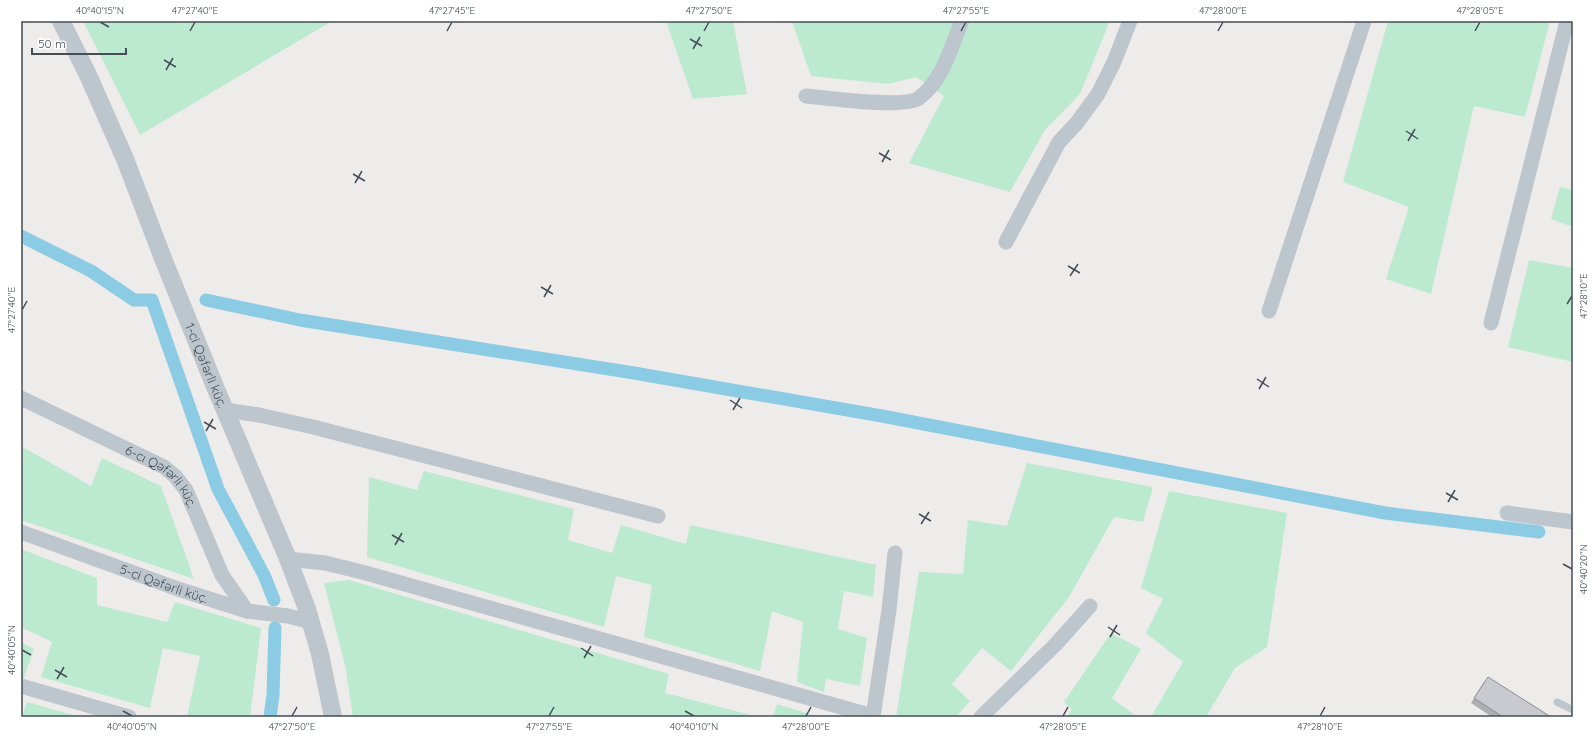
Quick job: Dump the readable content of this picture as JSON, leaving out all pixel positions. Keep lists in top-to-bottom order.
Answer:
{
  "streets": {
    "street": ["1-ci Qəfərli küç.", "6-cı Qəfərli küç.", "5-ci Qəfərli küç."]
  },
  "crossings": [
    ["1-ci Qəfərli küç.", "5-ci Qəfərli küç."],
    ["6-cı Qəfərli küç.", "5-ci Qəfərli küç."]
  ],
  "scale_bar": "50 m",
  "coordinates": [
    "40°40'15\"N",
    "47°27'40\"E",
    "47°27'45\"E",
    "47°27'50\"E",
    "47°27'55\"E",
    "47°28'00\"E",
    "47°28'05\"E",
    "47°28'10\"E",
    "40°40'20\"N",
    "40°40'05\"N",
    "40°40'10\"N"
  ]
}
